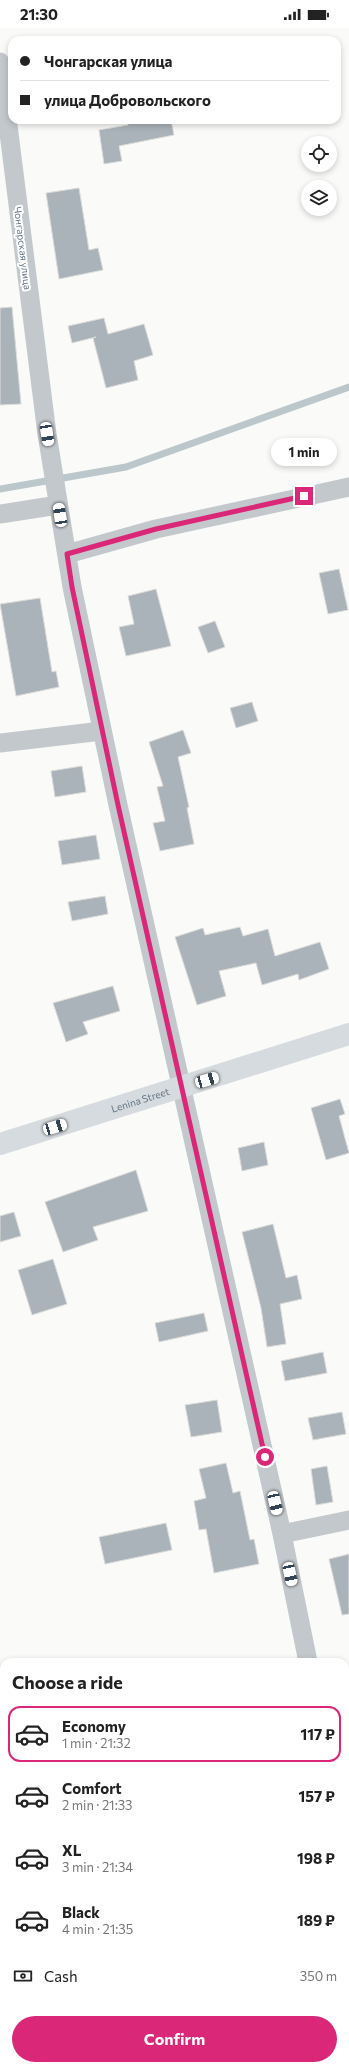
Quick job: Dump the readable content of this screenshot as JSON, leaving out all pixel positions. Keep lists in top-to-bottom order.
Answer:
{
  "streets": {
    "street": ["Чонгарская улица", "Lenina Street"]
  },
  "page": {
    "status": "21:30",
    "banner": ["Чонгарская улица", "улица Добровольского"],
    "bubble": "1 min",
    "heading": "Choose a ride",
    "list": [
      {
        "name": "Economy",
        "note": "1 min · 21:32",
        "value": "117 ₽"
      },
      {
        "name": "Comfort",
        "note": "2 min · 21:33",
        "value": "157 ₽"
      },
      {
        "name": "XL",
        "note": "3 min · 21:34",
        "value": "198 ₽"
      },
      {
        "name": "Black",
        "note": "4 min · 21:35",
        "value": "189 ₽"
      }
    ],
    "pay": ["Cash", "350 m"],
    "buttons": "Confirm"
  }
}
